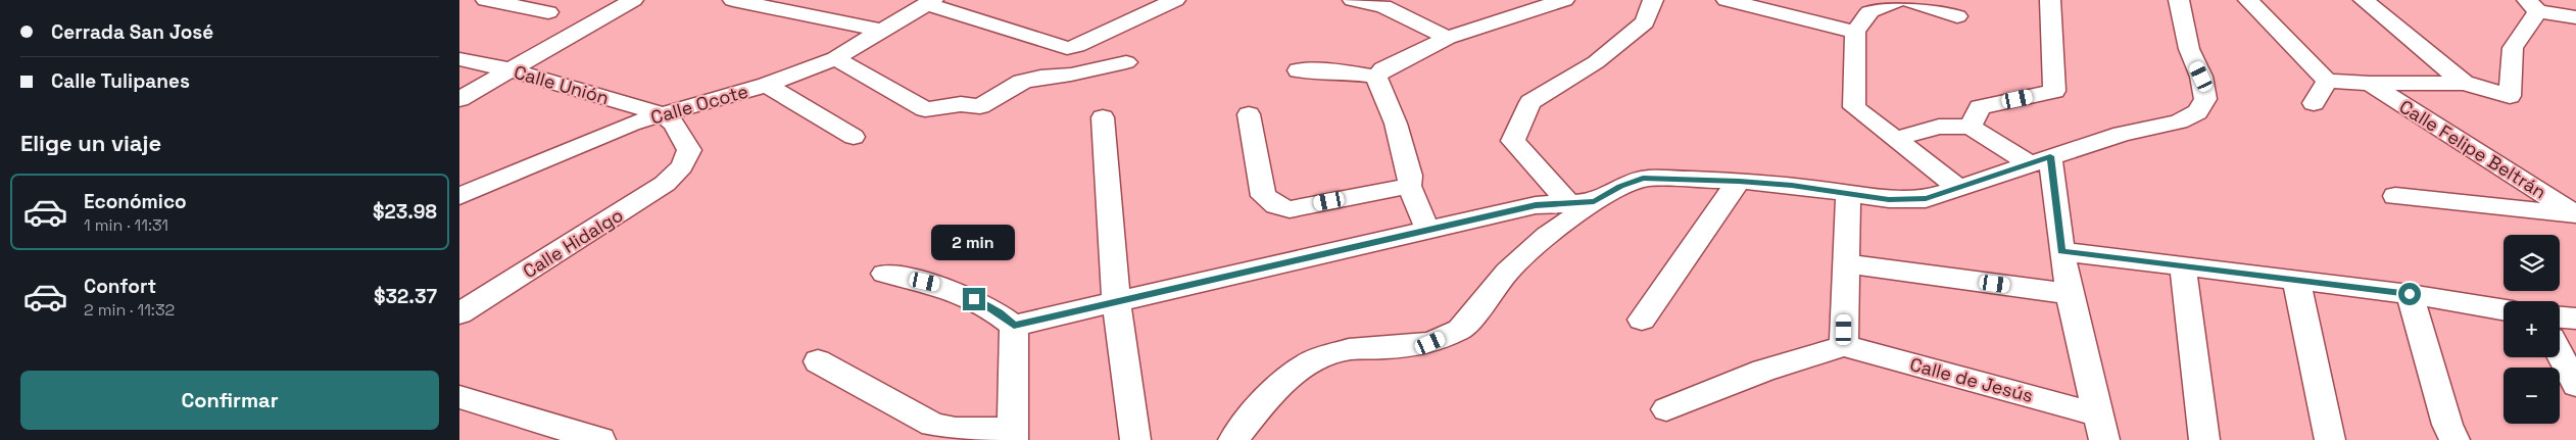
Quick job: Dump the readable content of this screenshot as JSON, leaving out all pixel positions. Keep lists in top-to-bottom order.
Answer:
{
  "streets": {
    "street": [
      "Calle Unión",
      "Calle Ocote",
      "Calle Felipe Beltrán",
      "Calle Hidalgo",
      "Calle de Jesús"
    ]
  },
  "crossings": [
    ["Calle Unión", "Calle Ocote"],
    ["Calle Unión", "Calle Hidalgo"],
    ["Calle Ocote", "Calle Hidalgo"]
  ],
  "page": {
    "banner": ["Cerrada San José", "Calle Tulipanes"],
    "heading": "Elige un viaje",
    "list": [
      {
        "name": "Económico",
        "note": "1 min · 11:31",
        "value": "$23.98"
      },
      {
        "name": "Confort",
        "note": "2 min · 11:32",
        "value": "$32.37"
      }
    ],
    "bubble": "2 min",
    "map_buttons": ["+", "−"],
    "buttons": "Confirmar"
  }
}
